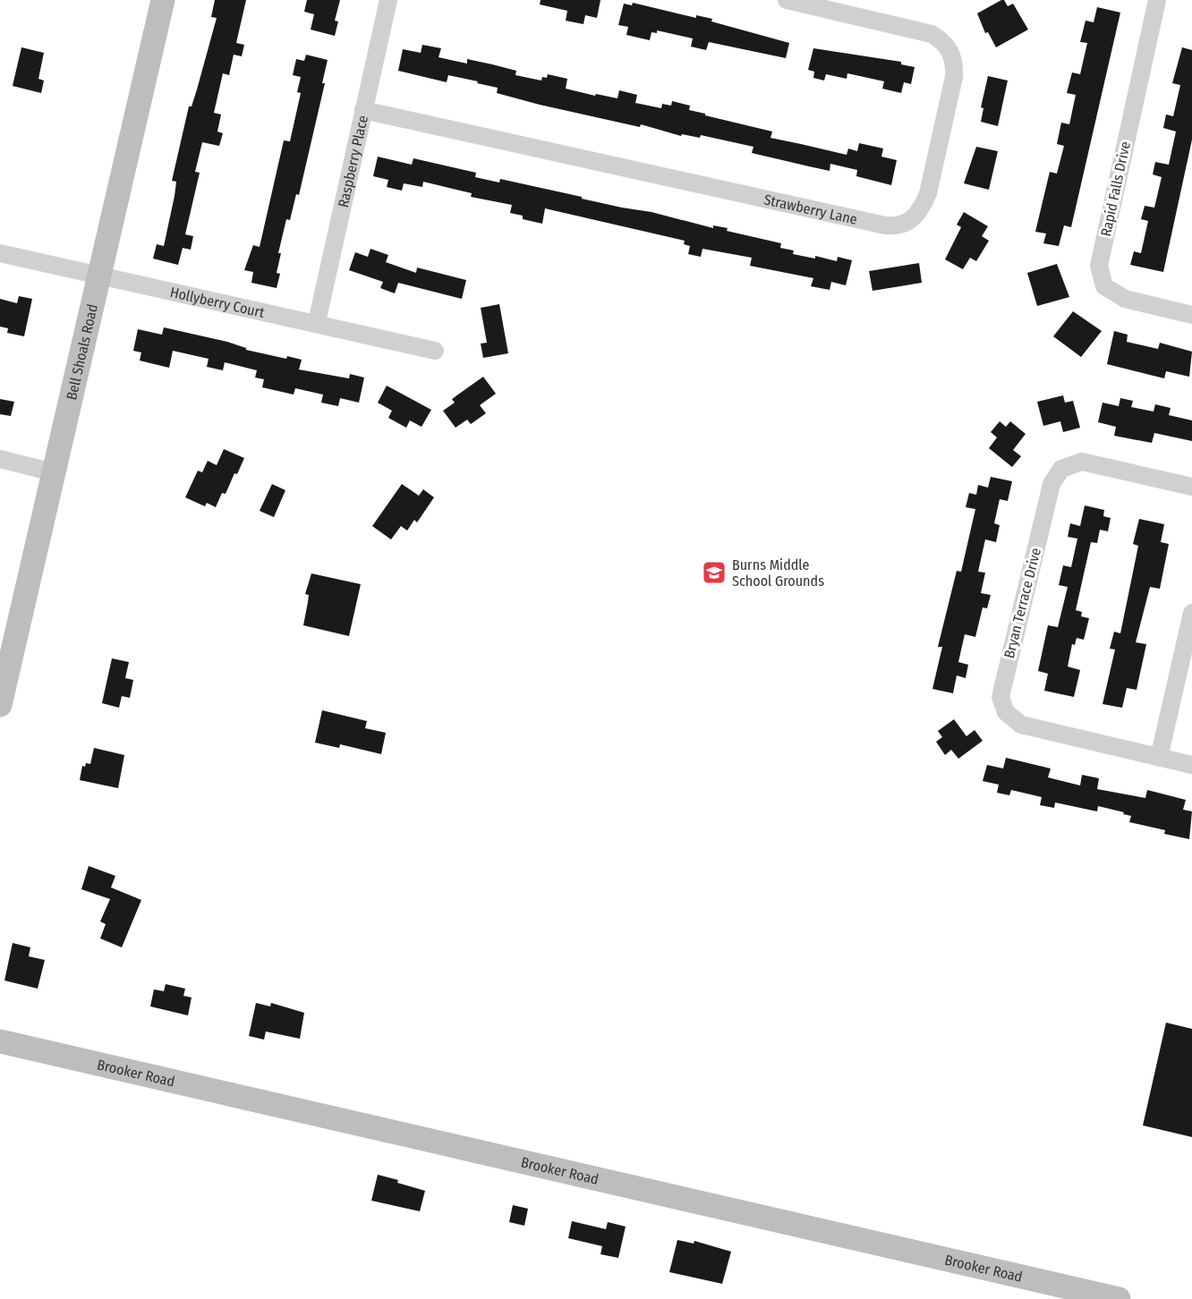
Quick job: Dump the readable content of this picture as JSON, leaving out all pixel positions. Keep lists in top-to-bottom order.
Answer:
{
  "streets": {
    "street": [
      "Raspberry Place",
      "Rapid Falls Drive",
      "Strawberry Lane",
      "Hollyberry Court",
      "Bell Shoals Road",
      "Bryan Terrace Drive",
      "Brooker Road"
    ]
  },
  "crossings": [
    ["Raspberry Place", "Strawberry Lane"],
    ["Raspberry Place", "Hollyberry Court"],
    ["Hollyberry Court", "Bell Shoals Road"]
  ],
  "places": {
    "school or university": ["Burns Middle School Grounds"]
  }
}
